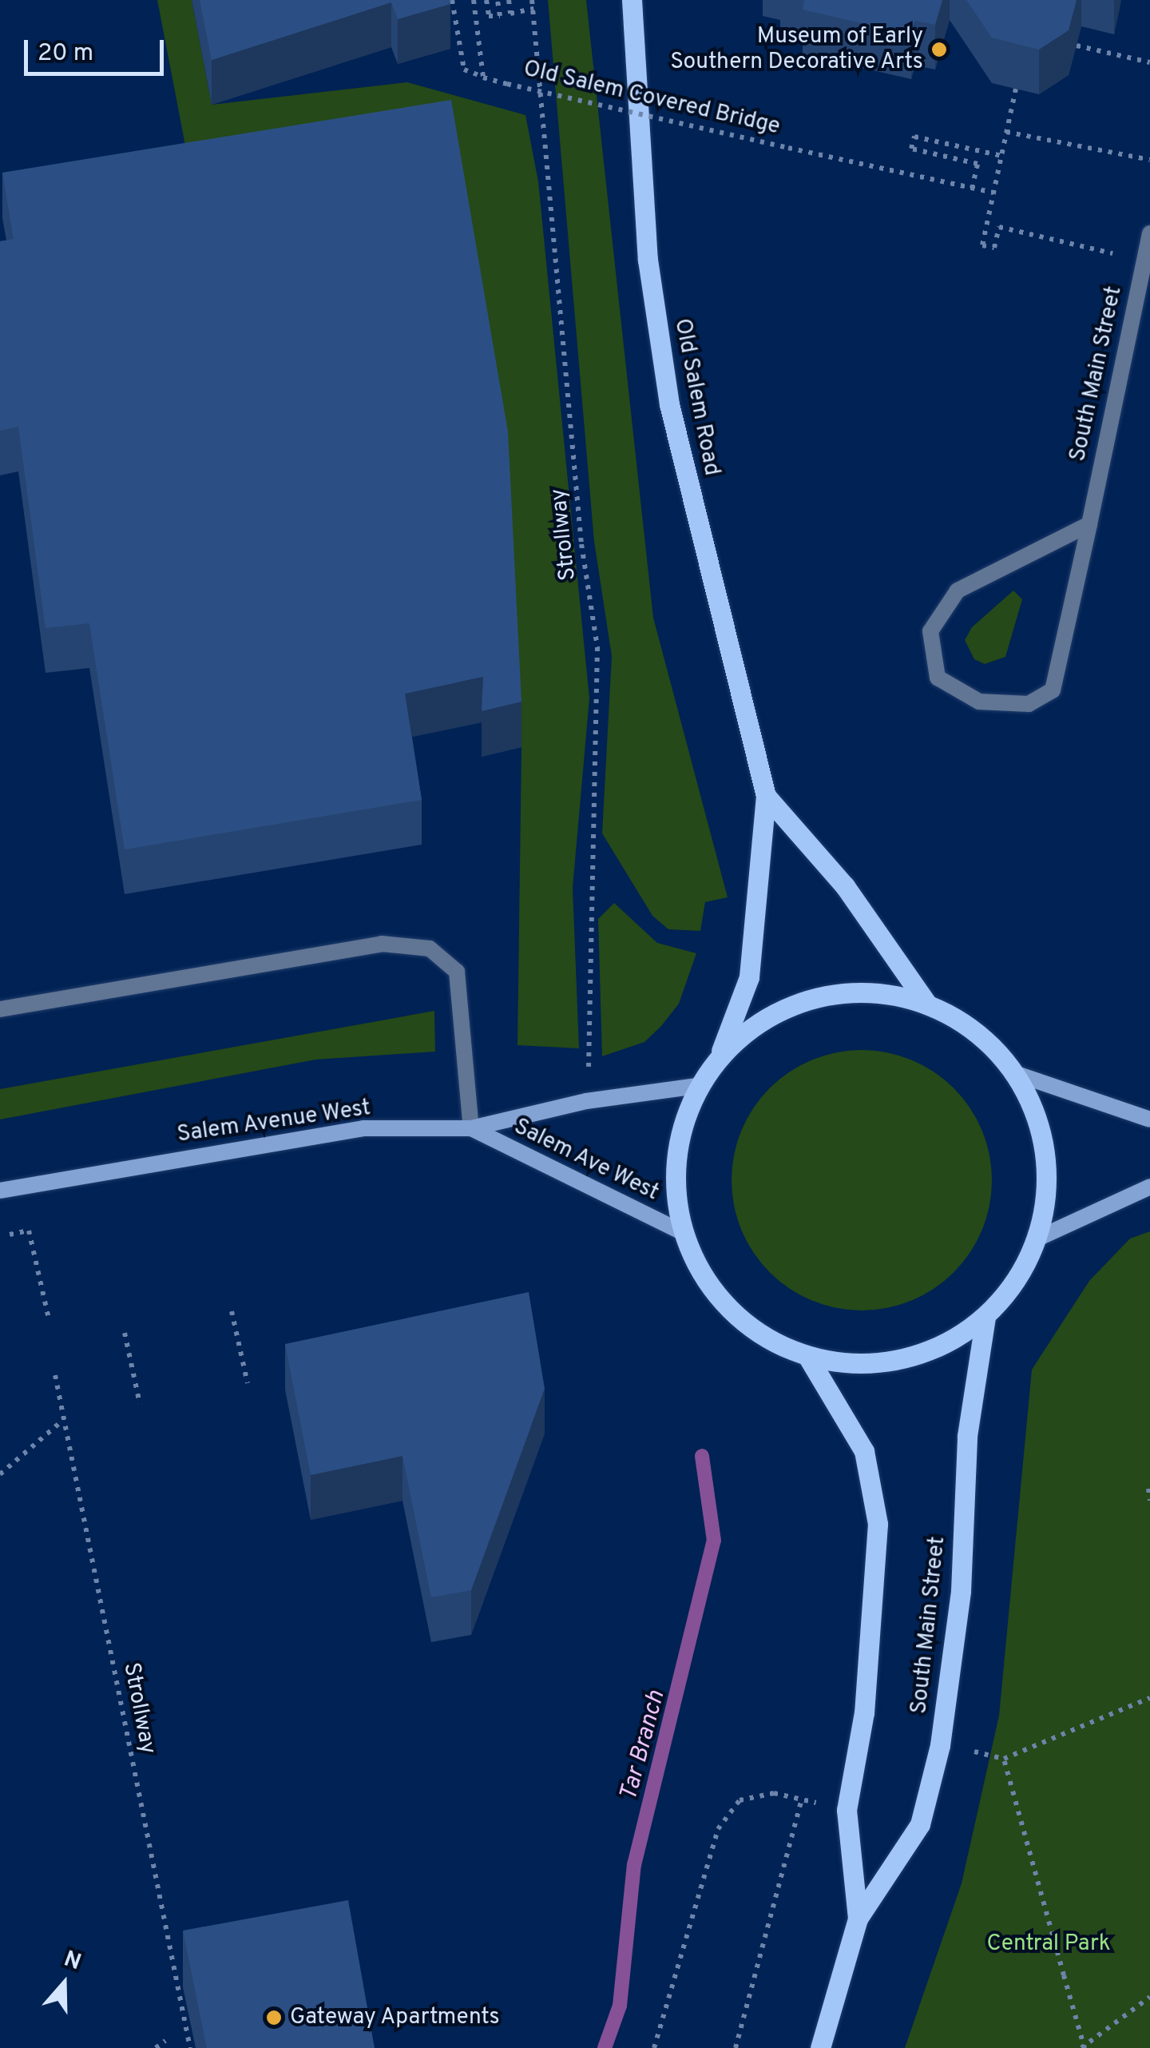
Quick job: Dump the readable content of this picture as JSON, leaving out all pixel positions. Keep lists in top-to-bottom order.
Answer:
{
  "streets": {
    "main road": [
      "South Main Street",
      "Old Salem Road",
      "Salem Avenue West",
      "Salem Ave West"
    ],
    "path": ["Old Salem Covered Bridge", "Strollway"]
  },
  "crossings": [
    ["Salem Avenue West", "Salem Ave West"]
  ],
  "water": ["Tar Branch"],
  "parks": ["Central Park"],
  "places": ["Museum of Early Southern Decorative Arts", "Gateway Apartments"],
  "scale_bar": "20 m",
  "north": "top"
}
